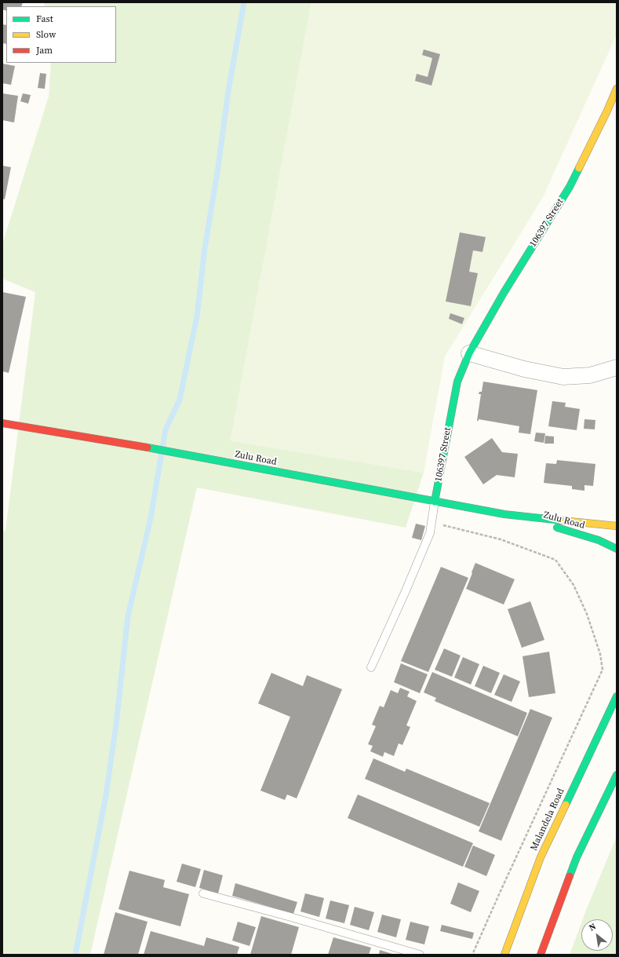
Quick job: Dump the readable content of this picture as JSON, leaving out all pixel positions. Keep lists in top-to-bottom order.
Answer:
{
  "streets": {
    "street": ["106397 Street", "Zulu Road", "Malandela Road"]
  },
  "crossings": [
    ["106397 Street", "Zulu Road"]
  ],
  "legend": ["Fast", "Slow", "Jam"],
  "north": "top left"
}
